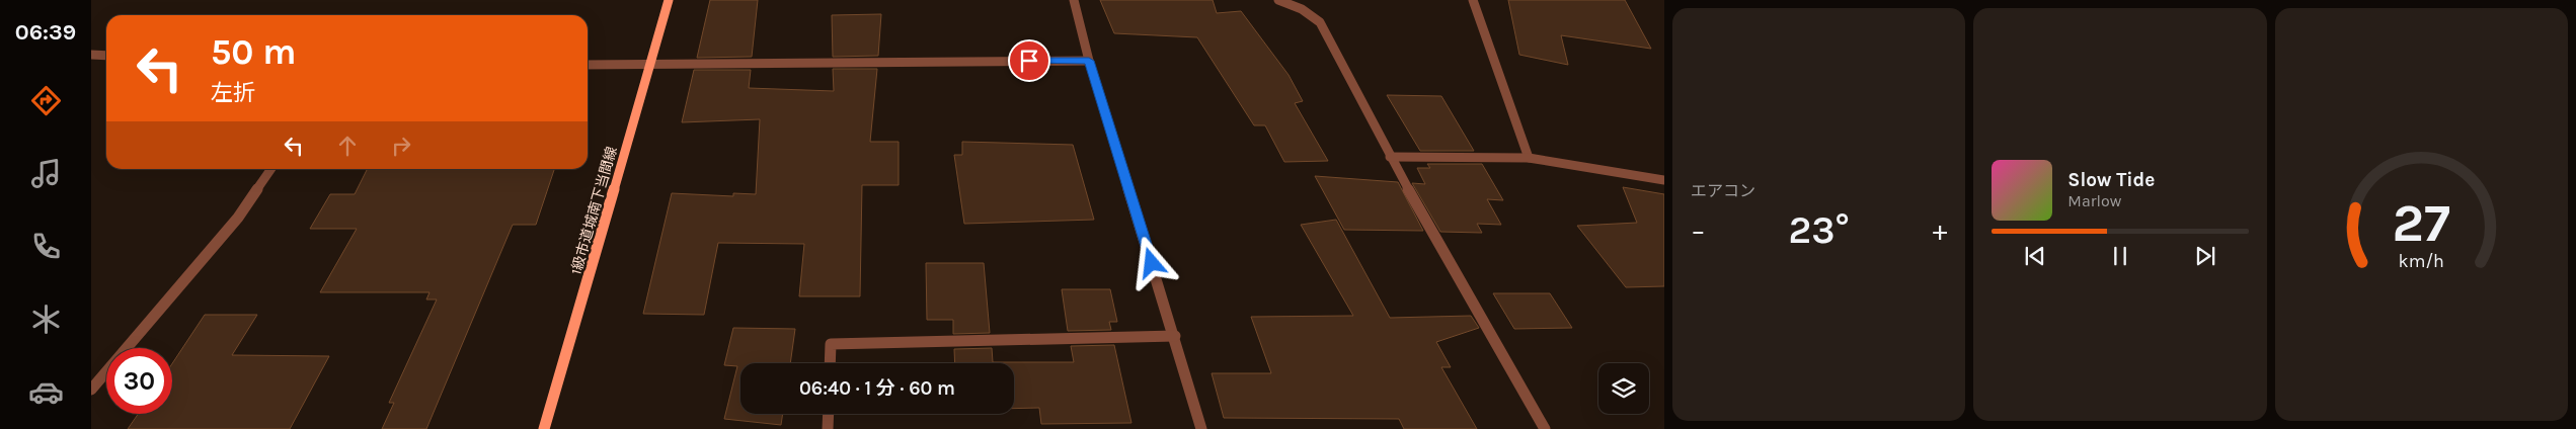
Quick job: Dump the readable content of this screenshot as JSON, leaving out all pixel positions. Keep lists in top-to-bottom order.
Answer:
{
  "streets": {
    "street": ["1級市道城南下当間線"]
  },
  "page": {
    "tabs": "06:39",
    "tile": "エアコン",
    "turn": ["50 m", "左折"],
    "song": ["Slow Tide", "Marlow"],
    "heat": ["−", "23°", "+"],
    "limit": "30",
    "trip": "06:40 · 1 分 · 60 m",
    "gauge": ["27", "km/h"]
  }
}
